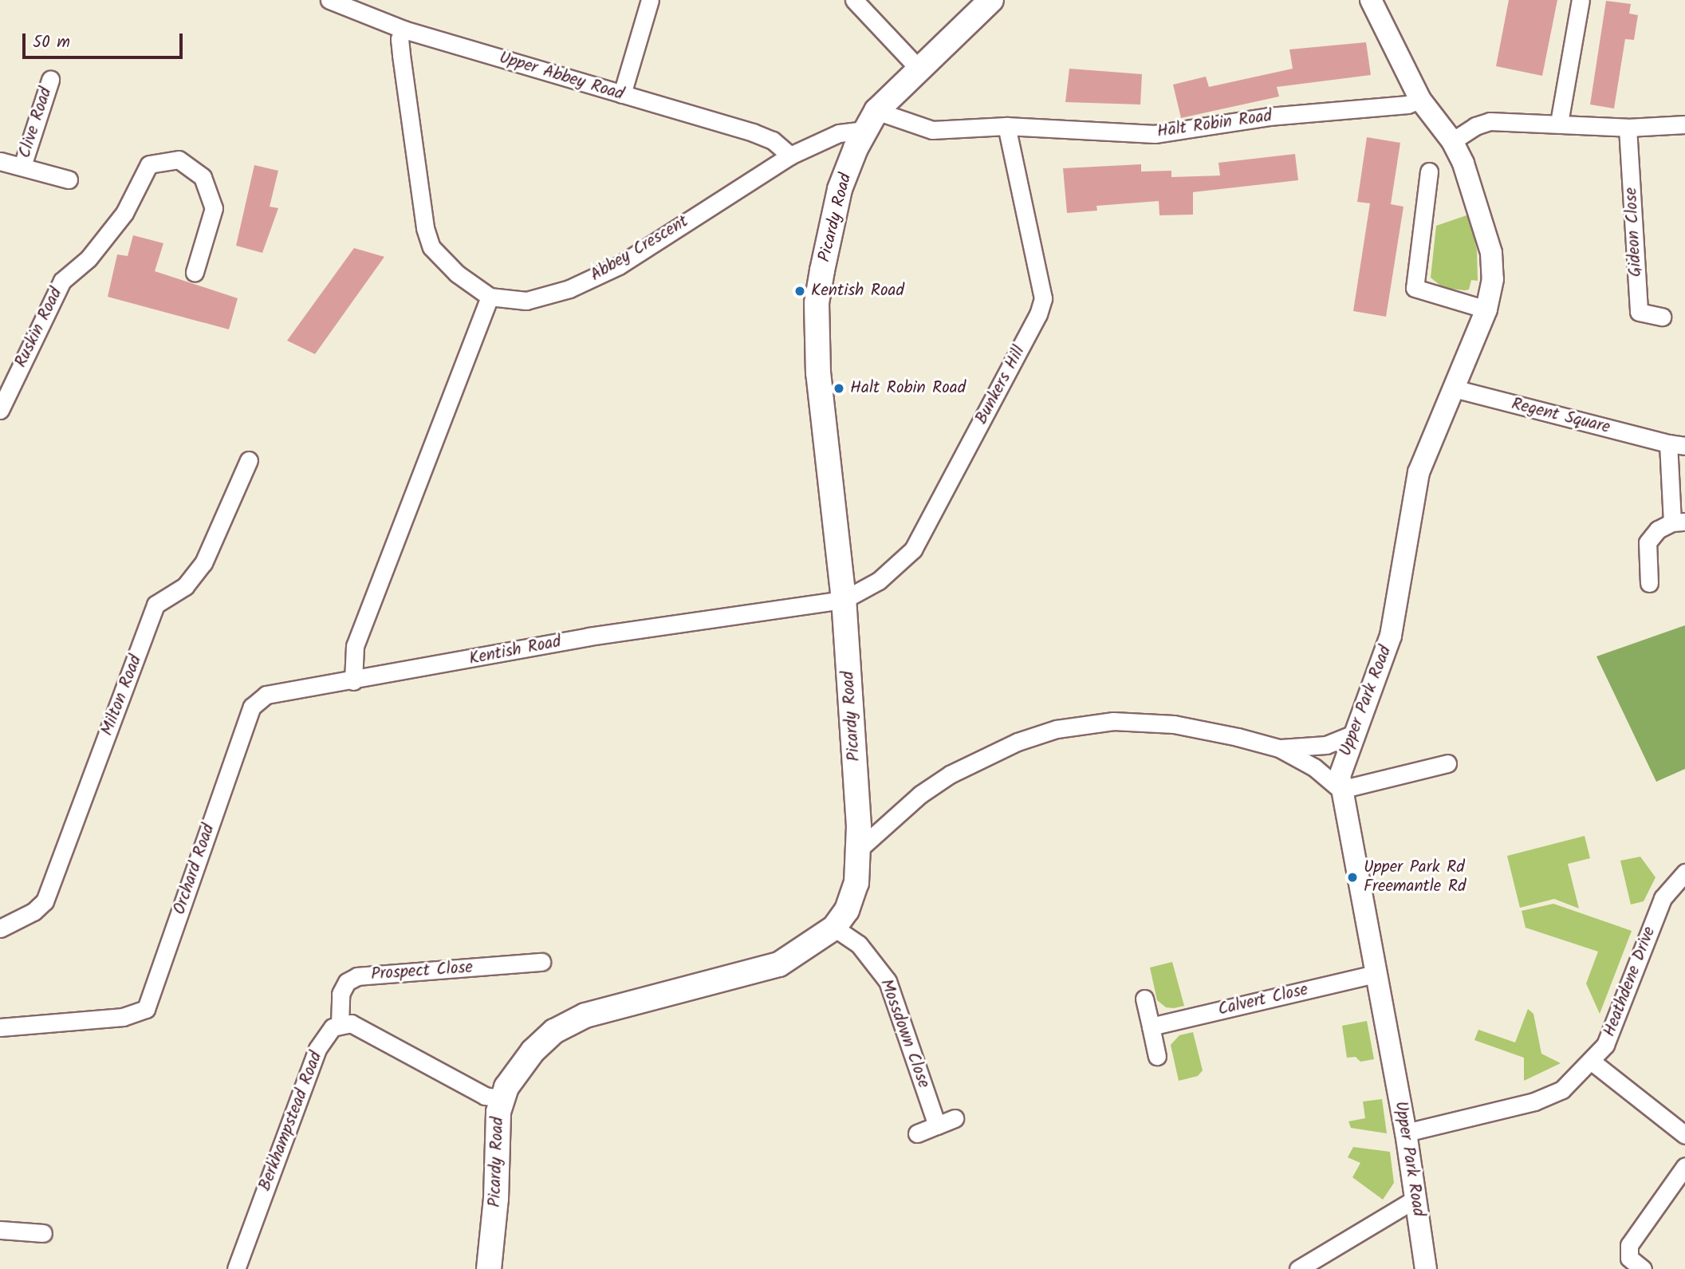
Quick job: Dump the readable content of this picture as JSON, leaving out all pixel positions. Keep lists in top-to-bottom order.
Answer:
{
  "streets": {
    "main road": ["Picardy Road"],
    "street": [
      "Upper Abbey Road",
      "Clive Road",
      "Halt Robin Road",
      "Gideon Close",
      "Abbey Crescent",
      "Ruskin Road",
      "Bunkers Hill",
      "Regent Square",
      "Kentish Road",
      "Milton Road",
      "Upper Park Road",
      "Orchard Road",
      "Prospect Close",
      "Heathdene Drive",
      "Calvert Close",
      "Mossdown Close",
      "Berkhampstead Road"
    ]
  },
  "crossings": [
    ["Upper Abbey Road", "Abbey Crescent"],
    ["Halt Robin Road", "Picardy Road"],
    ["Halt Robin Road", "Abbey Crescent"],
    ["Halt Robin Road", "Bunkers Hill"],
    ["Halt Robin Road", "Upper Park Road"],
    ["Picardy Road", "Abbey Crescent"],
    ["Picardy Road", "Bunkers Hill"],
    ["Picardy Road", "Kentish Road"],
    ["Picardy Road", "Mossdown Close"],
    ["Bunkers Hill", "Kentish Road"],
    ["Regent Square", "Upper Park Road"],
    ["Kentish Road", "Orchard Road"],
    ["Upper Park Road", "Heathdene Drive"],
    ["Upper Park Road", "Calvert Close"],
    ["Prospect Close", "Berkhampstead Road"]
  ],
  "places": ["Kentish Road", "Halt Robin Road", "Upper Park Rd Freemantle Rd"],
  "scale_bar": "50 m"
}
